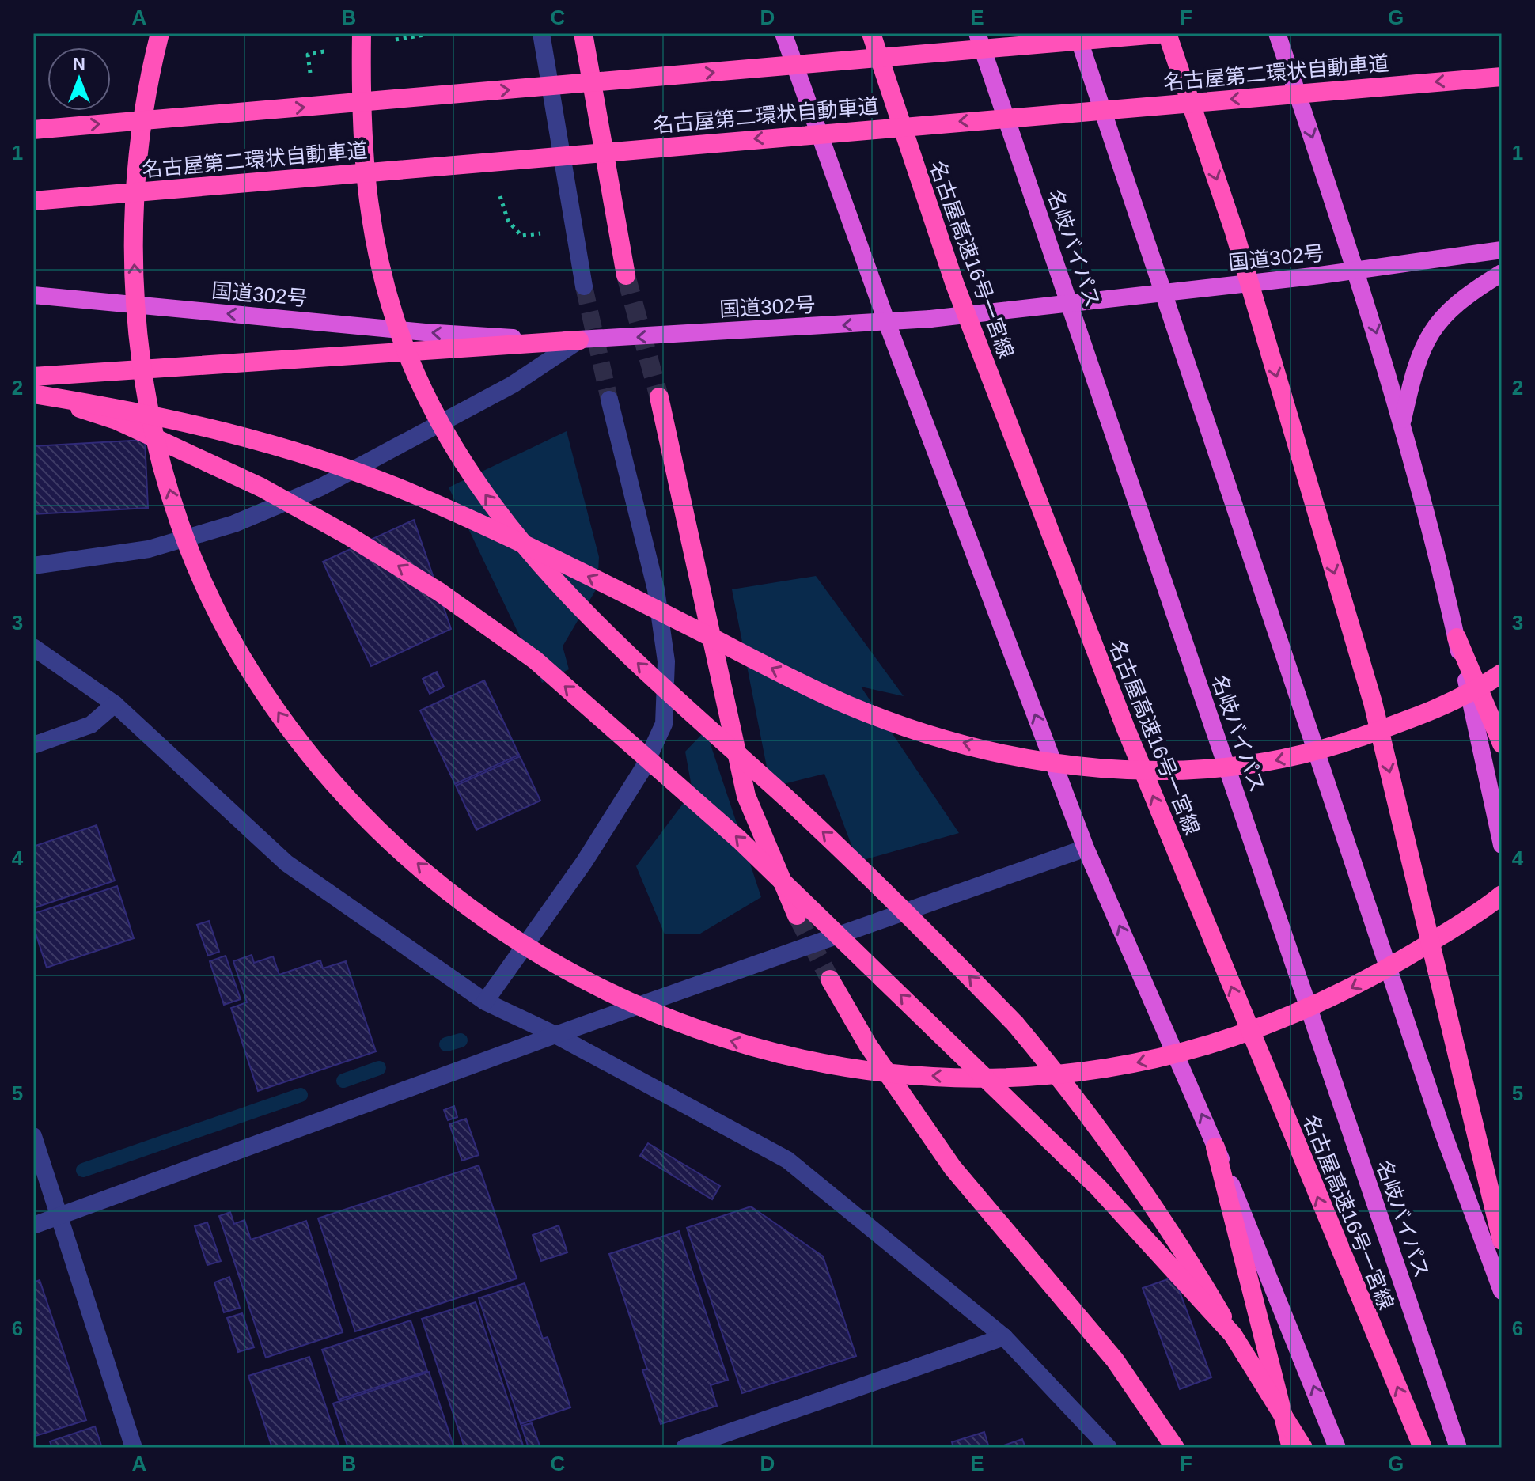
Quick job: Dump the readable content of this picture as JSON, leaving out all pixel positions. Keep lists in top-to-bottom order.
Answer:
{
  "streets": {
    "highway": [
      "名古屋第二環状自動車道",
      "名岐バイパス",
      "国道302号",
      "名古屋高速16号一宮線"
    ]
  },
  "north": "top",
  "grid": {
    "columns": [
      "A",
      "B",
      "C",
      "D",
      "E",
      "F",
      "G"
    ],
    "rows": [
      "1",
      "2",
      "3",
      "4",
      "5",
      "6"
    ]
  }
}
